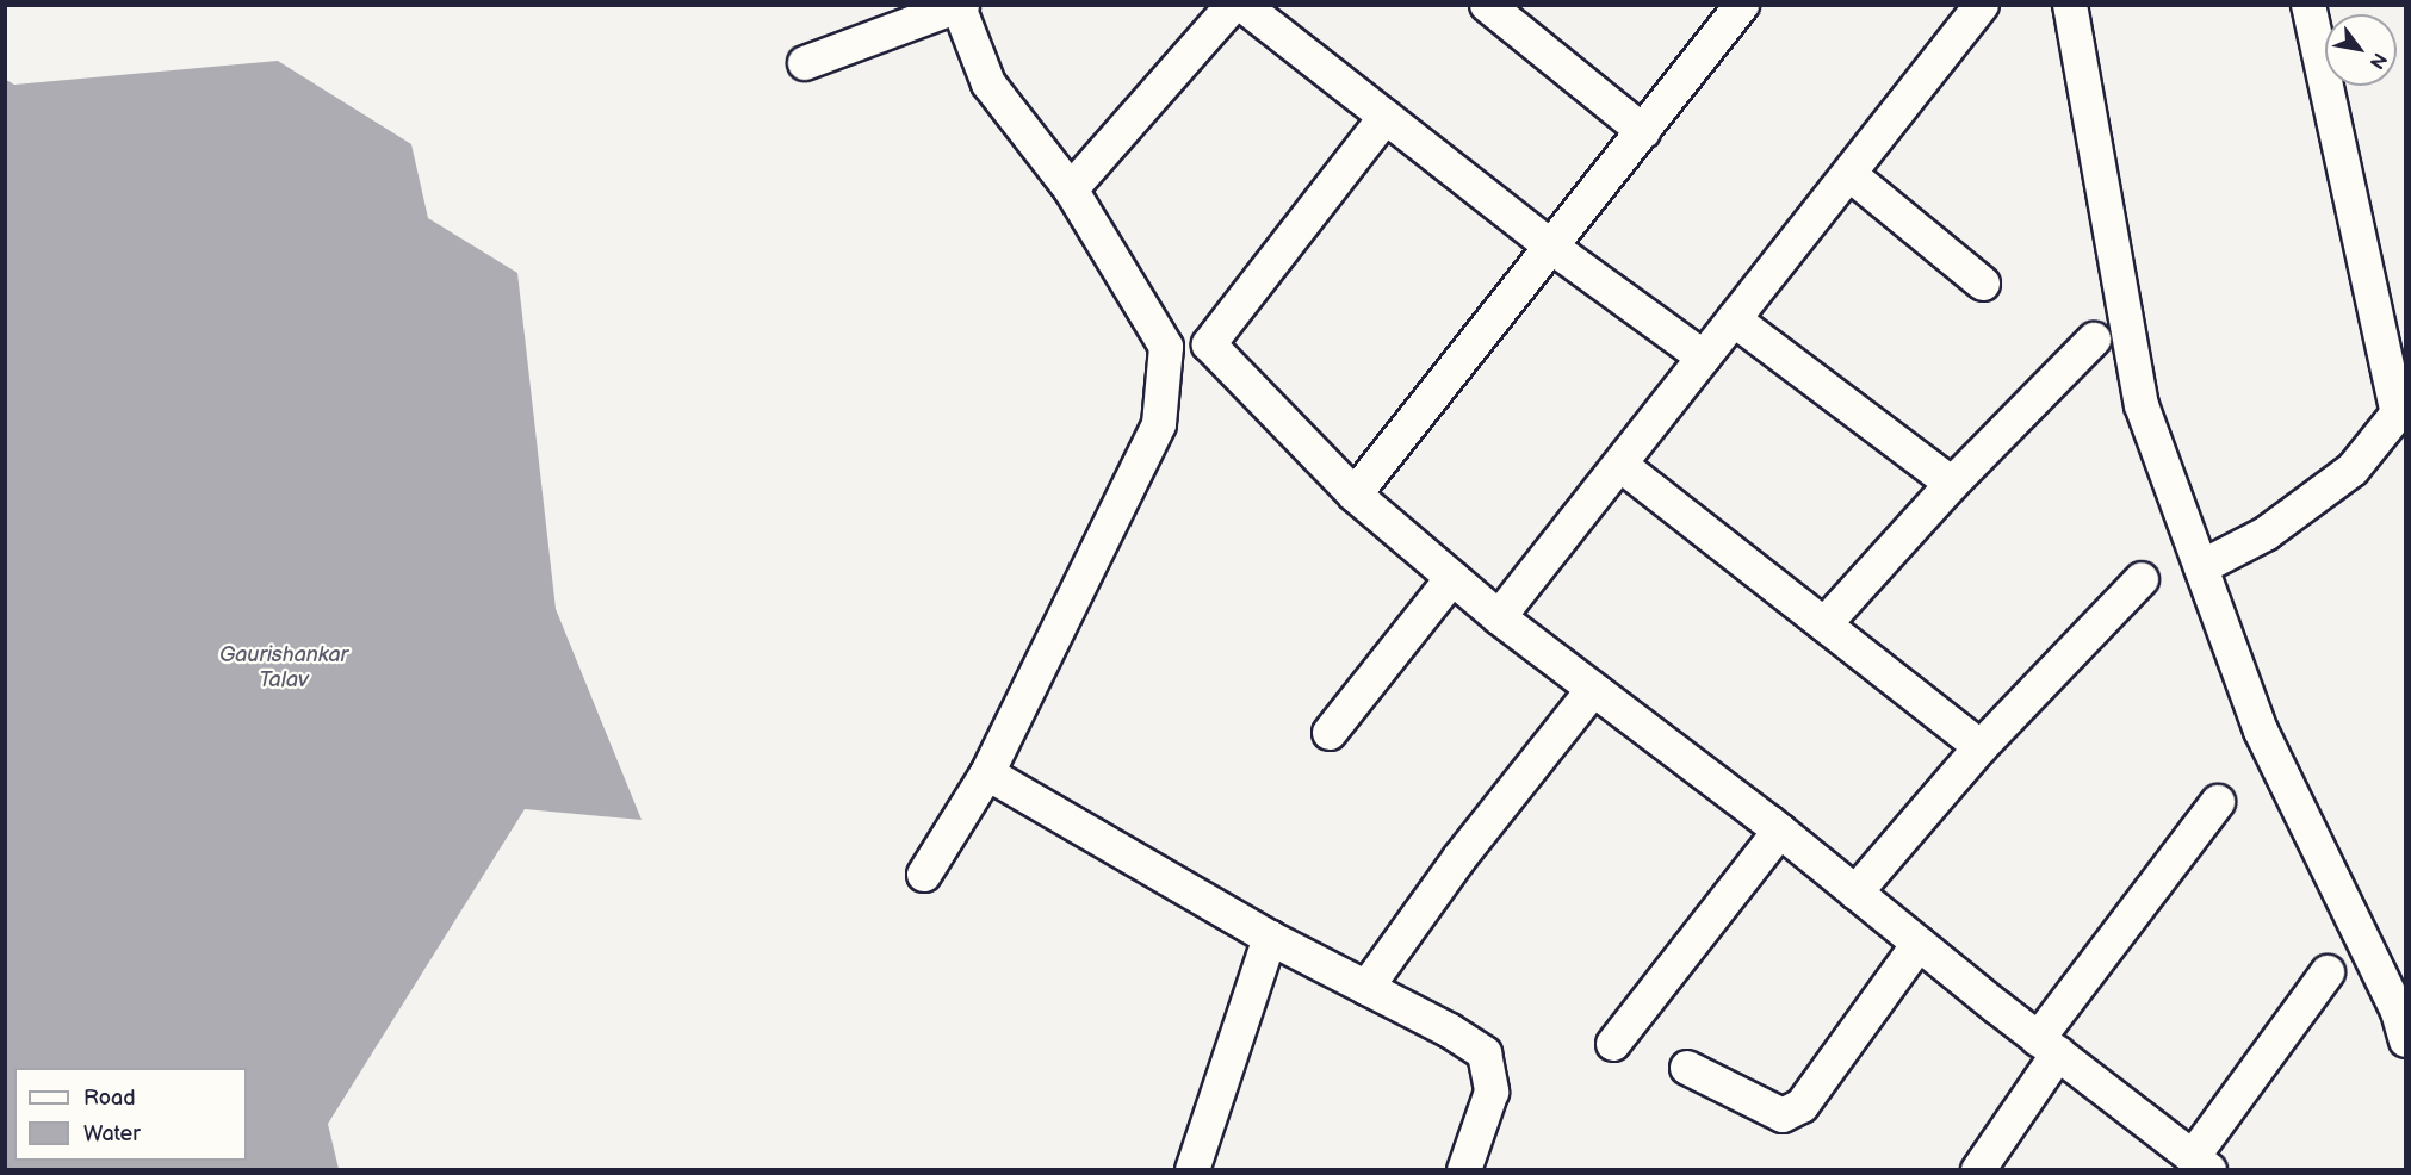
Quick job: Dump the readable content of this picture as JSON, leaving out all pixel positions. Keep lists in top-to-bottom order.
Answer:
{
  "water": ["Gaurishankar Talav"],
  "legend": ["Road", "Water"],
  "north": "bottom right"
}
